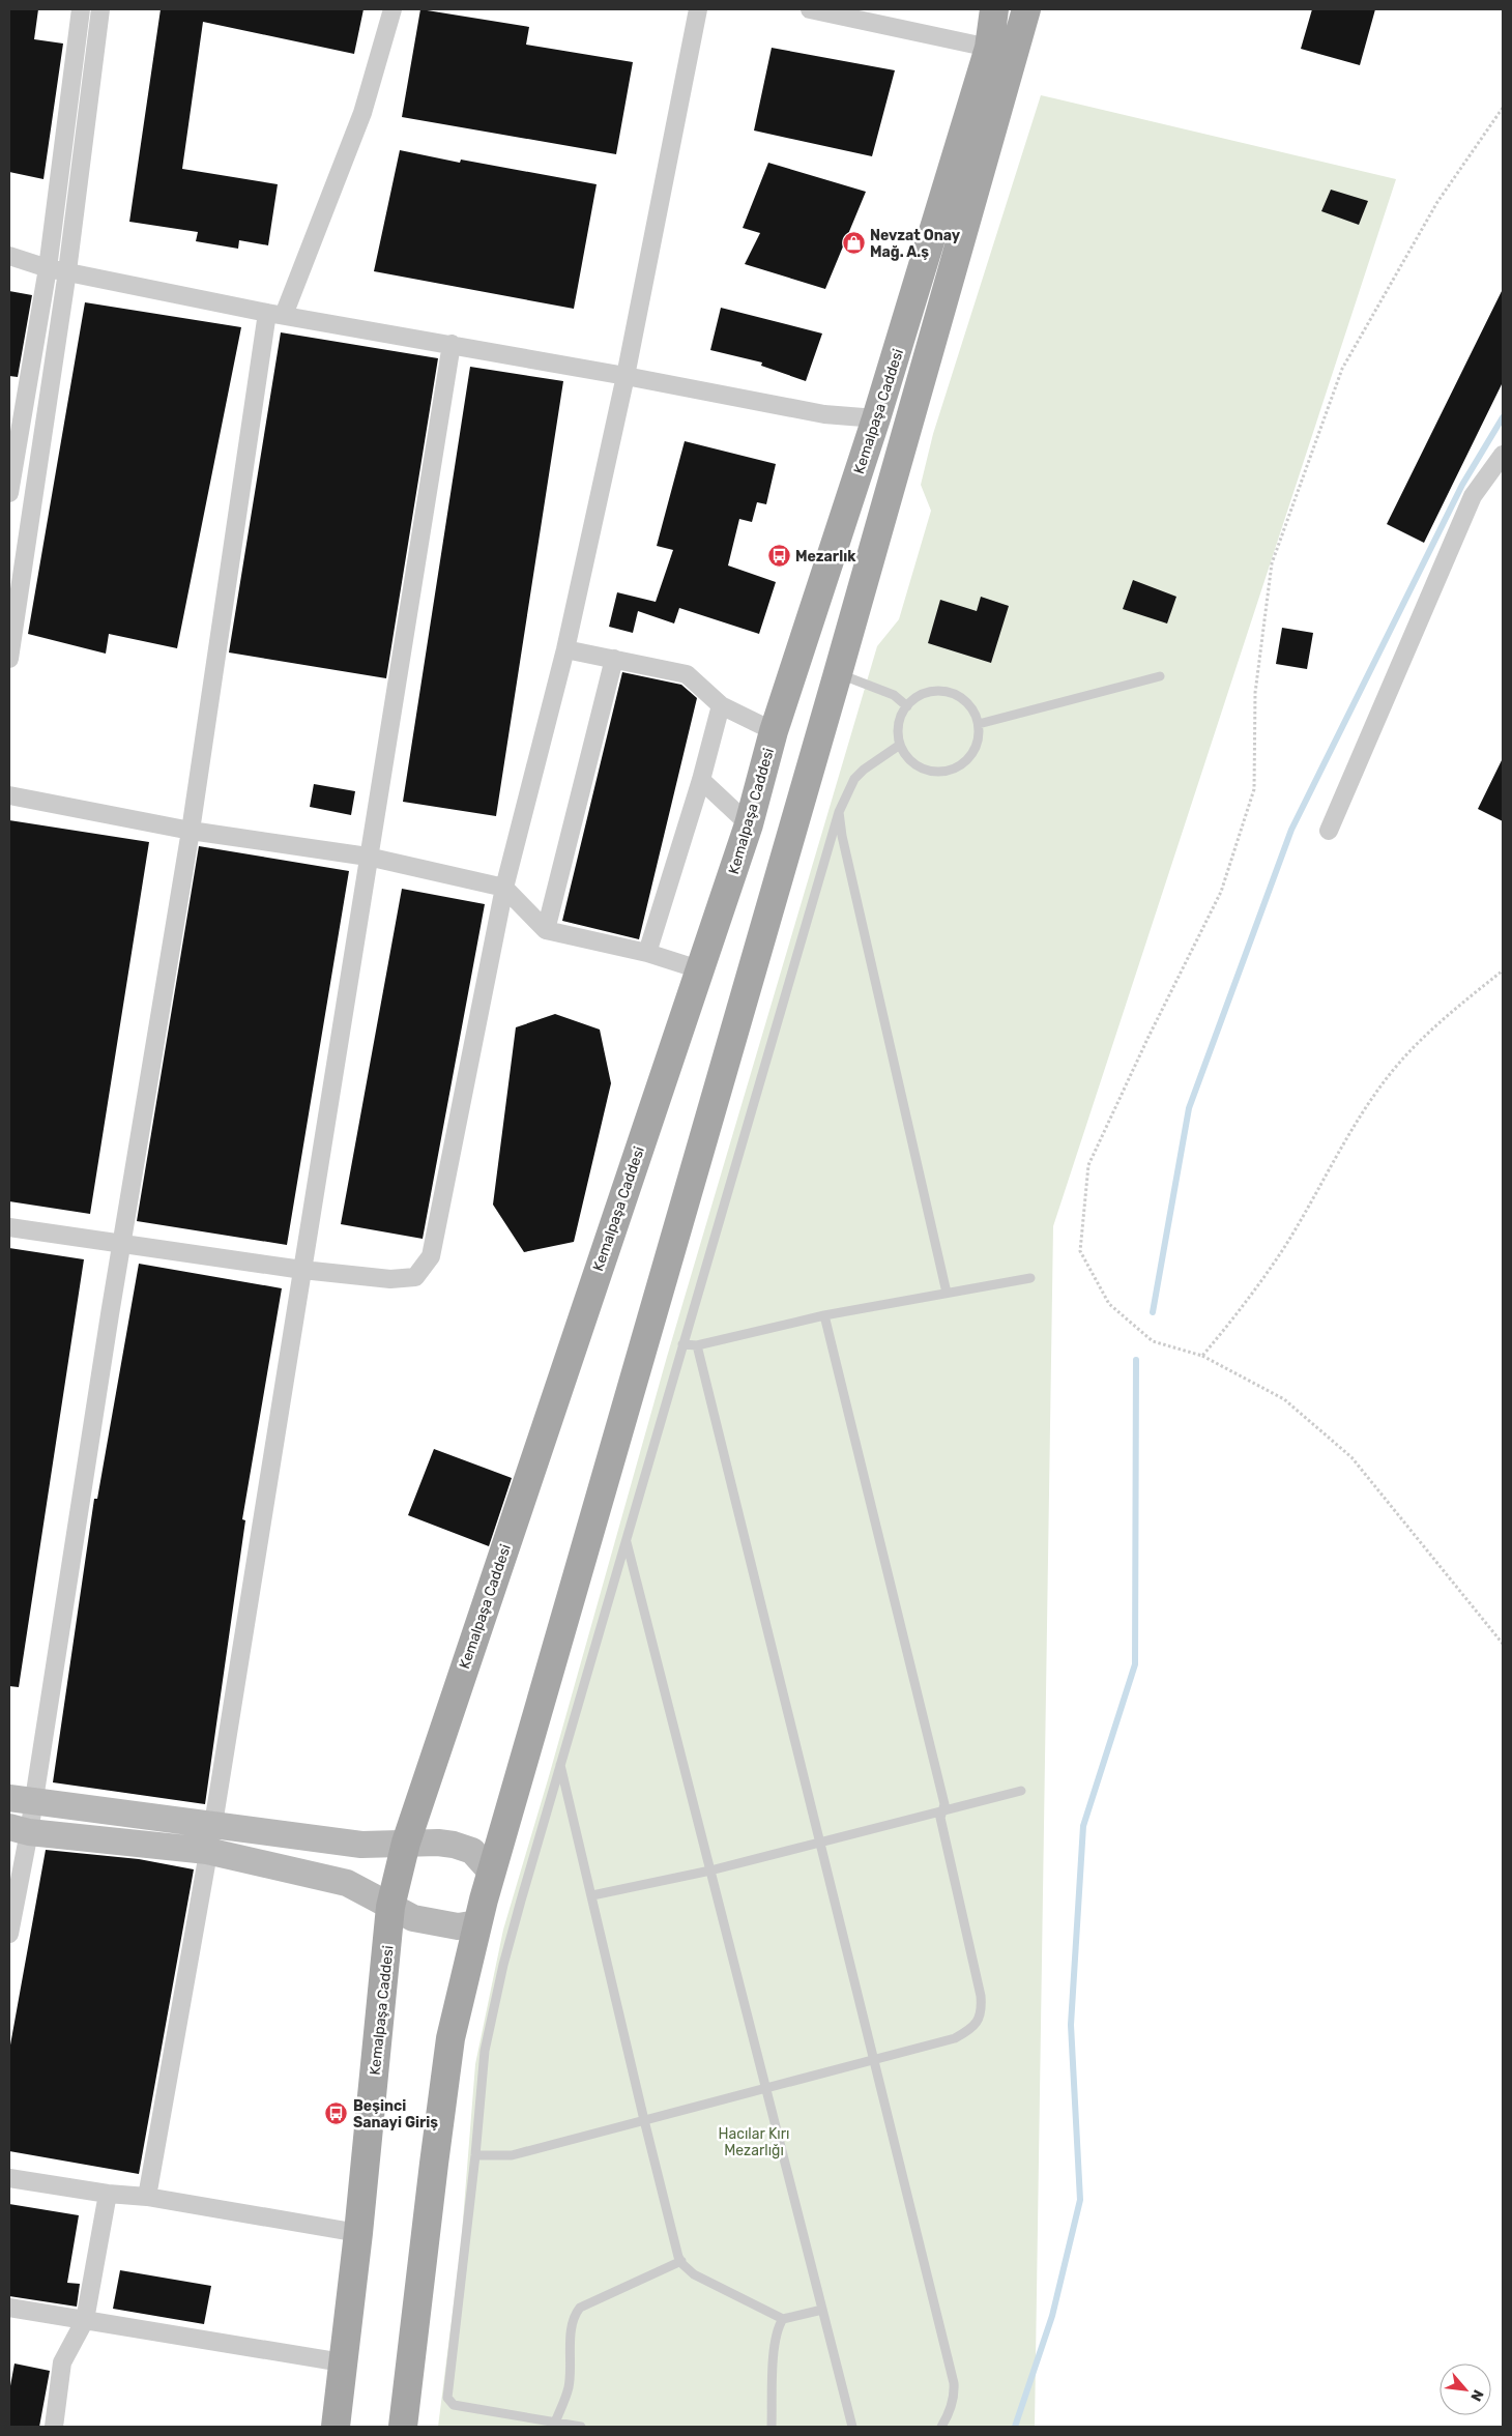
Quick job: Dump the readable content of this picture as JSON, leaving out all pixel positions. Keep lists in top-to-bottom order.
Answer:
{
  "streets": {
    "main road": ["Kemalpaşa Caddesi"]
  },
  "parks": ["Hacılar Kırı Mezarlığı"],
  "places": {
    "shop": ["Nevzat Onay Mağ. A.ş"],
    "bus stop": ["Mezarlık", "Beşinci Sanayi Giriş"]
  },
  "north": "bottom right"
}
